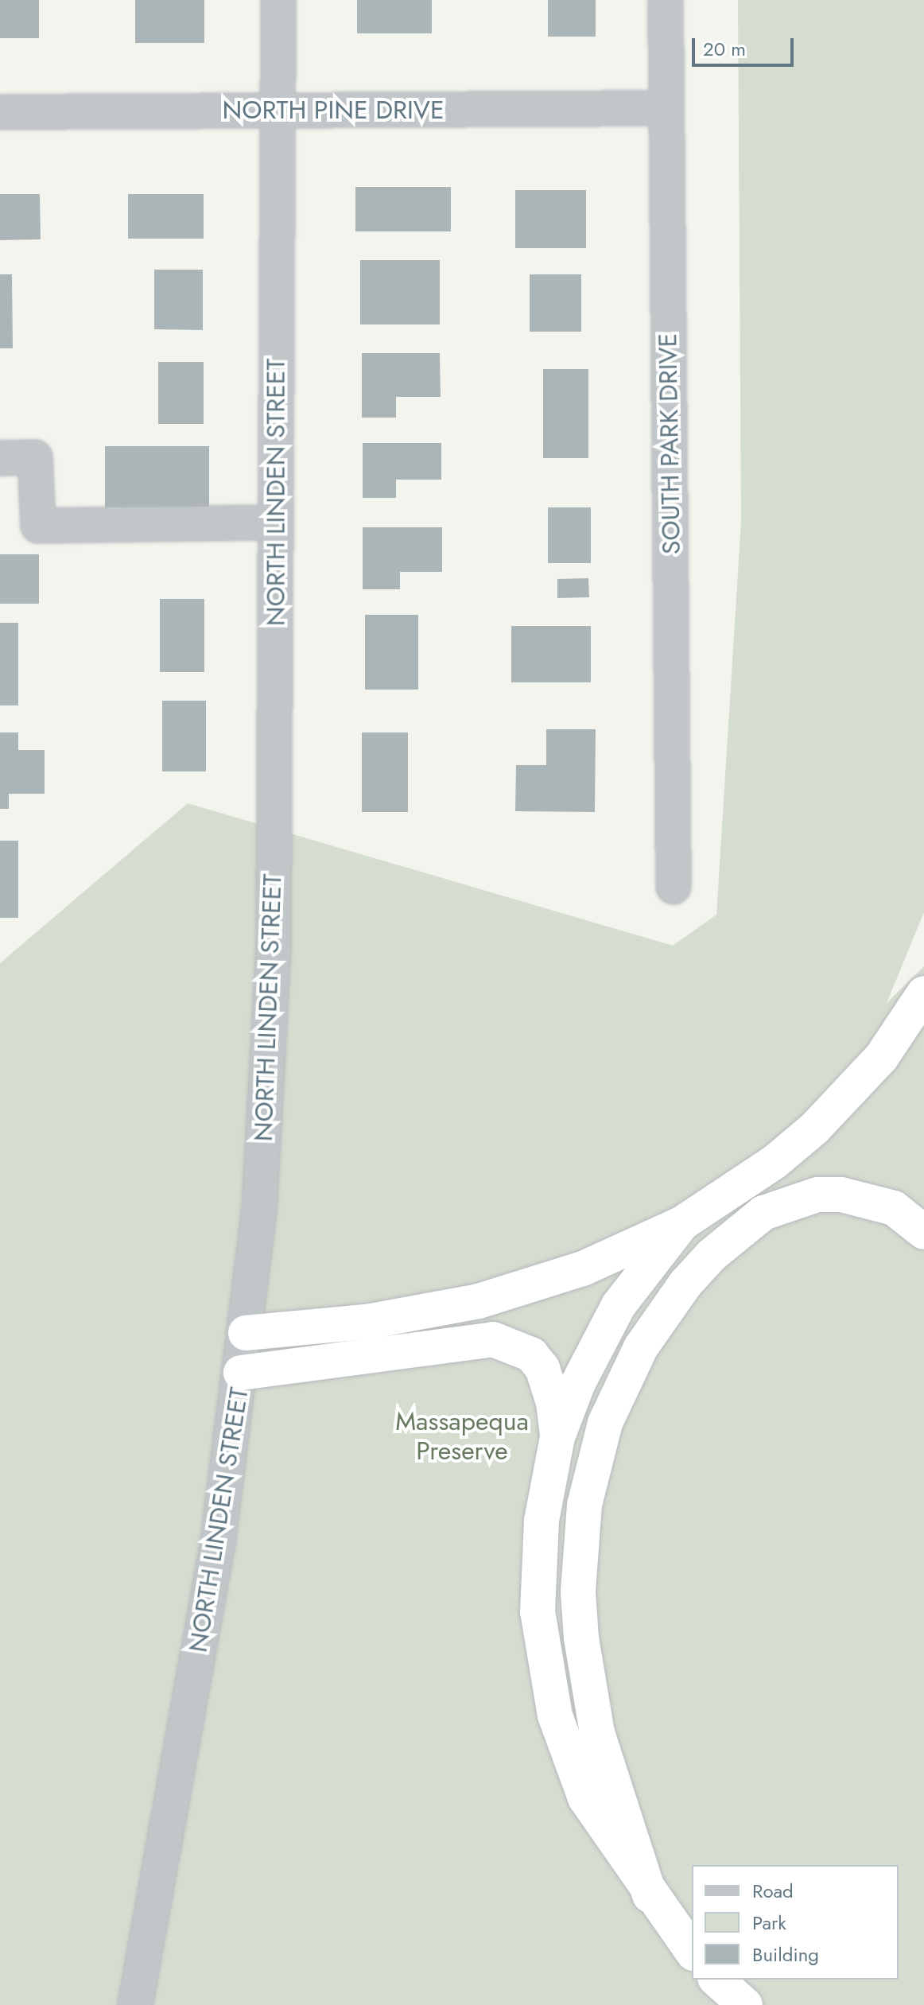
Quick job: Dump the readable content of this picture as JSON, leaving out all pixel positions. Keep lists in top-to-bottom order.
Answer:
{
  "streets": {
    "street": ["NORTH PINE DRIVE", "SOUTH PARK DRIVE", "NORTH LINDEN STREET"]
  },
  "crossings": [
    ["NORTH PINE DRIVE", "SOUTH PARK DRIVE"],
    ["NORTH PINE DRIVE", "NORTH LINDEN STREET"]
  ],
  "parks": ["Massapequa Preserve"],
  "legend": ["Road", "Park", "Building"],
  "scale_bar": "20 m"
}
